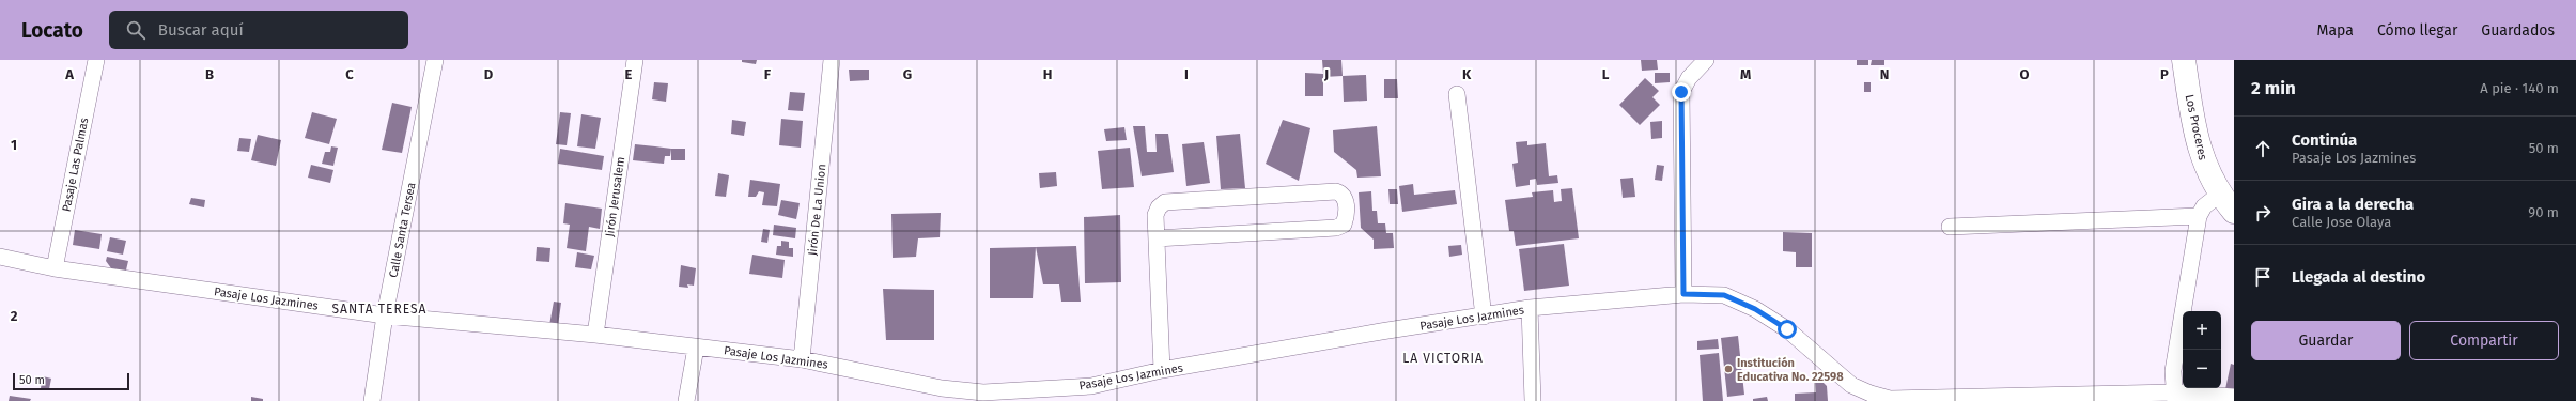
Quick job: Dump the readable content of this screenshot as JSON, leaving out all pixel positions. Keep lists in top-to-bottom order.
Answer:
{
  "streets": {
    "street": [
      "Los Proceres",
      "Pasaje Las Palmas",
      "Jirón Jerusalem",
      "Jirón De La Union",
      "Calle Santa Tersea",
      "Pasaje Los Jazmines"
    ]
  },
  "crossings": [
    ["Pasaje Las Palmas", "Pasaje Los Jazmines"],
    ["Jirón Jerusalem", "Pasaje Los Jazmines"],
    ["Jirón De La Union", "Pasaje Los Jazmines"],
    ["Calle Santa Tersea", "Pasaje Los Jazmines"]
  ],
  "districts": ["SANTA TERESA", "LA VICTORIA"],
  "places": ["Institución Educativa No. 22598"],
  "scale_bar": "50 m",
  "page": {
    "header": "Locato",
    "search": "Buscar aquí",
    "nav": ["Mapa", "Cómo llegar", "Guardados"],
    "heading": ["2 min", "A pie · 140 m"],
    "list": [
      ["Continúa", "Pasaje Los Jazmines", "50 m"],
      ["Gira a la derecha", "Calle Jose Olaya", "90 m"],
      "Llegada al destino"
    ],
    "buttons": ["Guardar", "Compartir"],
    "map_buttons": ["+", "−"],
    "scale": "50 m"
  },
  "grid": {
    "columns": [
      "A",
      "B",
      "C",
      "D",
      "E",
      "F",
      "G",
      "H",
      "I",
      "J",
      "K",
      "L",
      "M",
      "N",
      "O",
      "P"
    ],
    "rows": ["1", "2"]
  }
}
